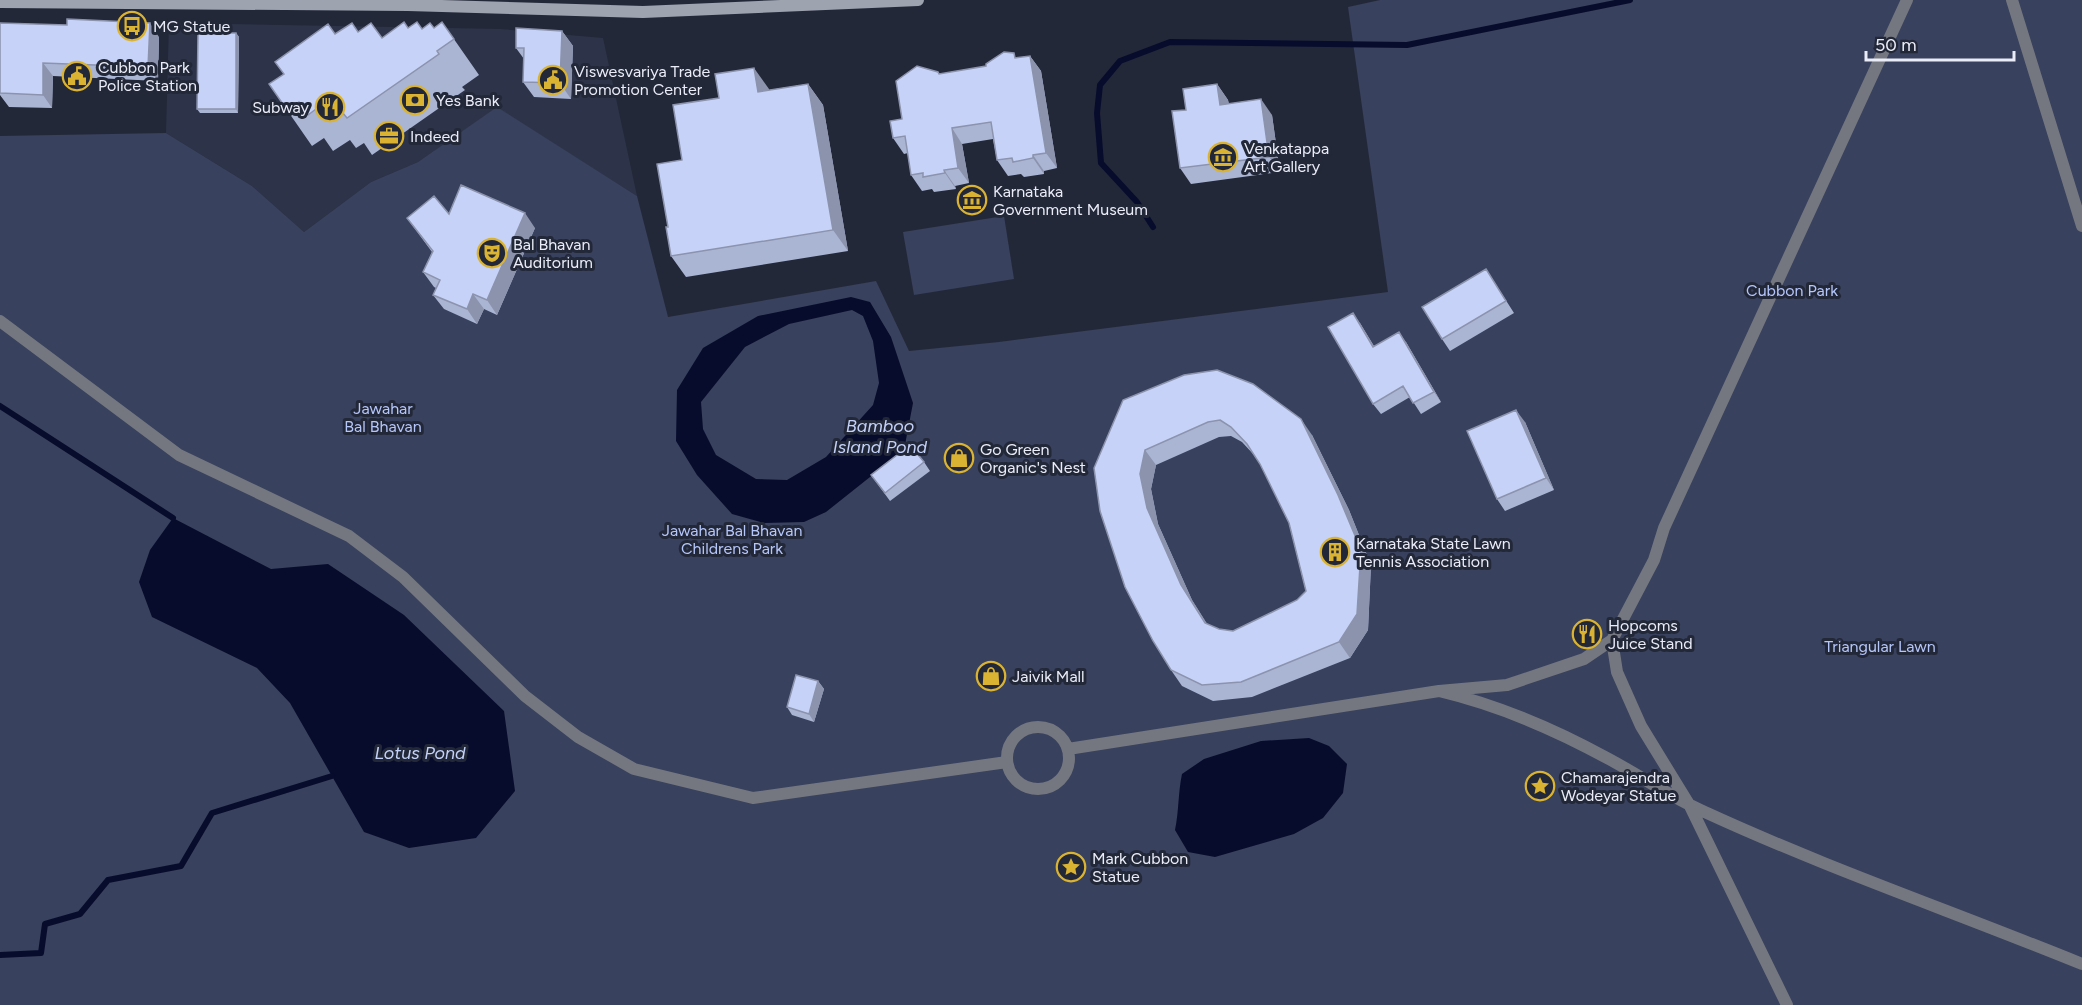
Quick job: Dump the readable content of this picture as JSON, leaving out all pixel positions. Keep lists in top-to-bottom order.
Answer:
{
  "water": ["Bamboo Island Pond", "Lotus Pond"],
  "parks": [
    "Cubbon Park",
    "Jawahar Bal Bhavan",
    "Jawahar Bal Bhavan Childrens Park",
    "Triangular Lawn"
  ],
  "places": {
    "bus stop": ["MG Statue"],
    "public building": ["Cubbon Park Police Station", "Viswesvariya Trade Promotion Center"],
    "bank": ["Yes Bank"],
    "restaurant": ["Subway", "Hopcoms Juice Stand"],
    "office": ["Indeed"],
    "museum": ["Venkatappa Art Gallery", "Karnataka Government Museum"],
    "theatre": ["Bal Bhavan Auditorium"],
    "shop": ["Go Green Organic's Nest", "Jaivik Mall"],
    "building": ["Karnataka State Lawn Tennis Association"],
    "place": ["Chamarajendra Wodeyar Statue", "Mark Cubbon Statue"]
  },
  "scale_bar": "50 m"
}
